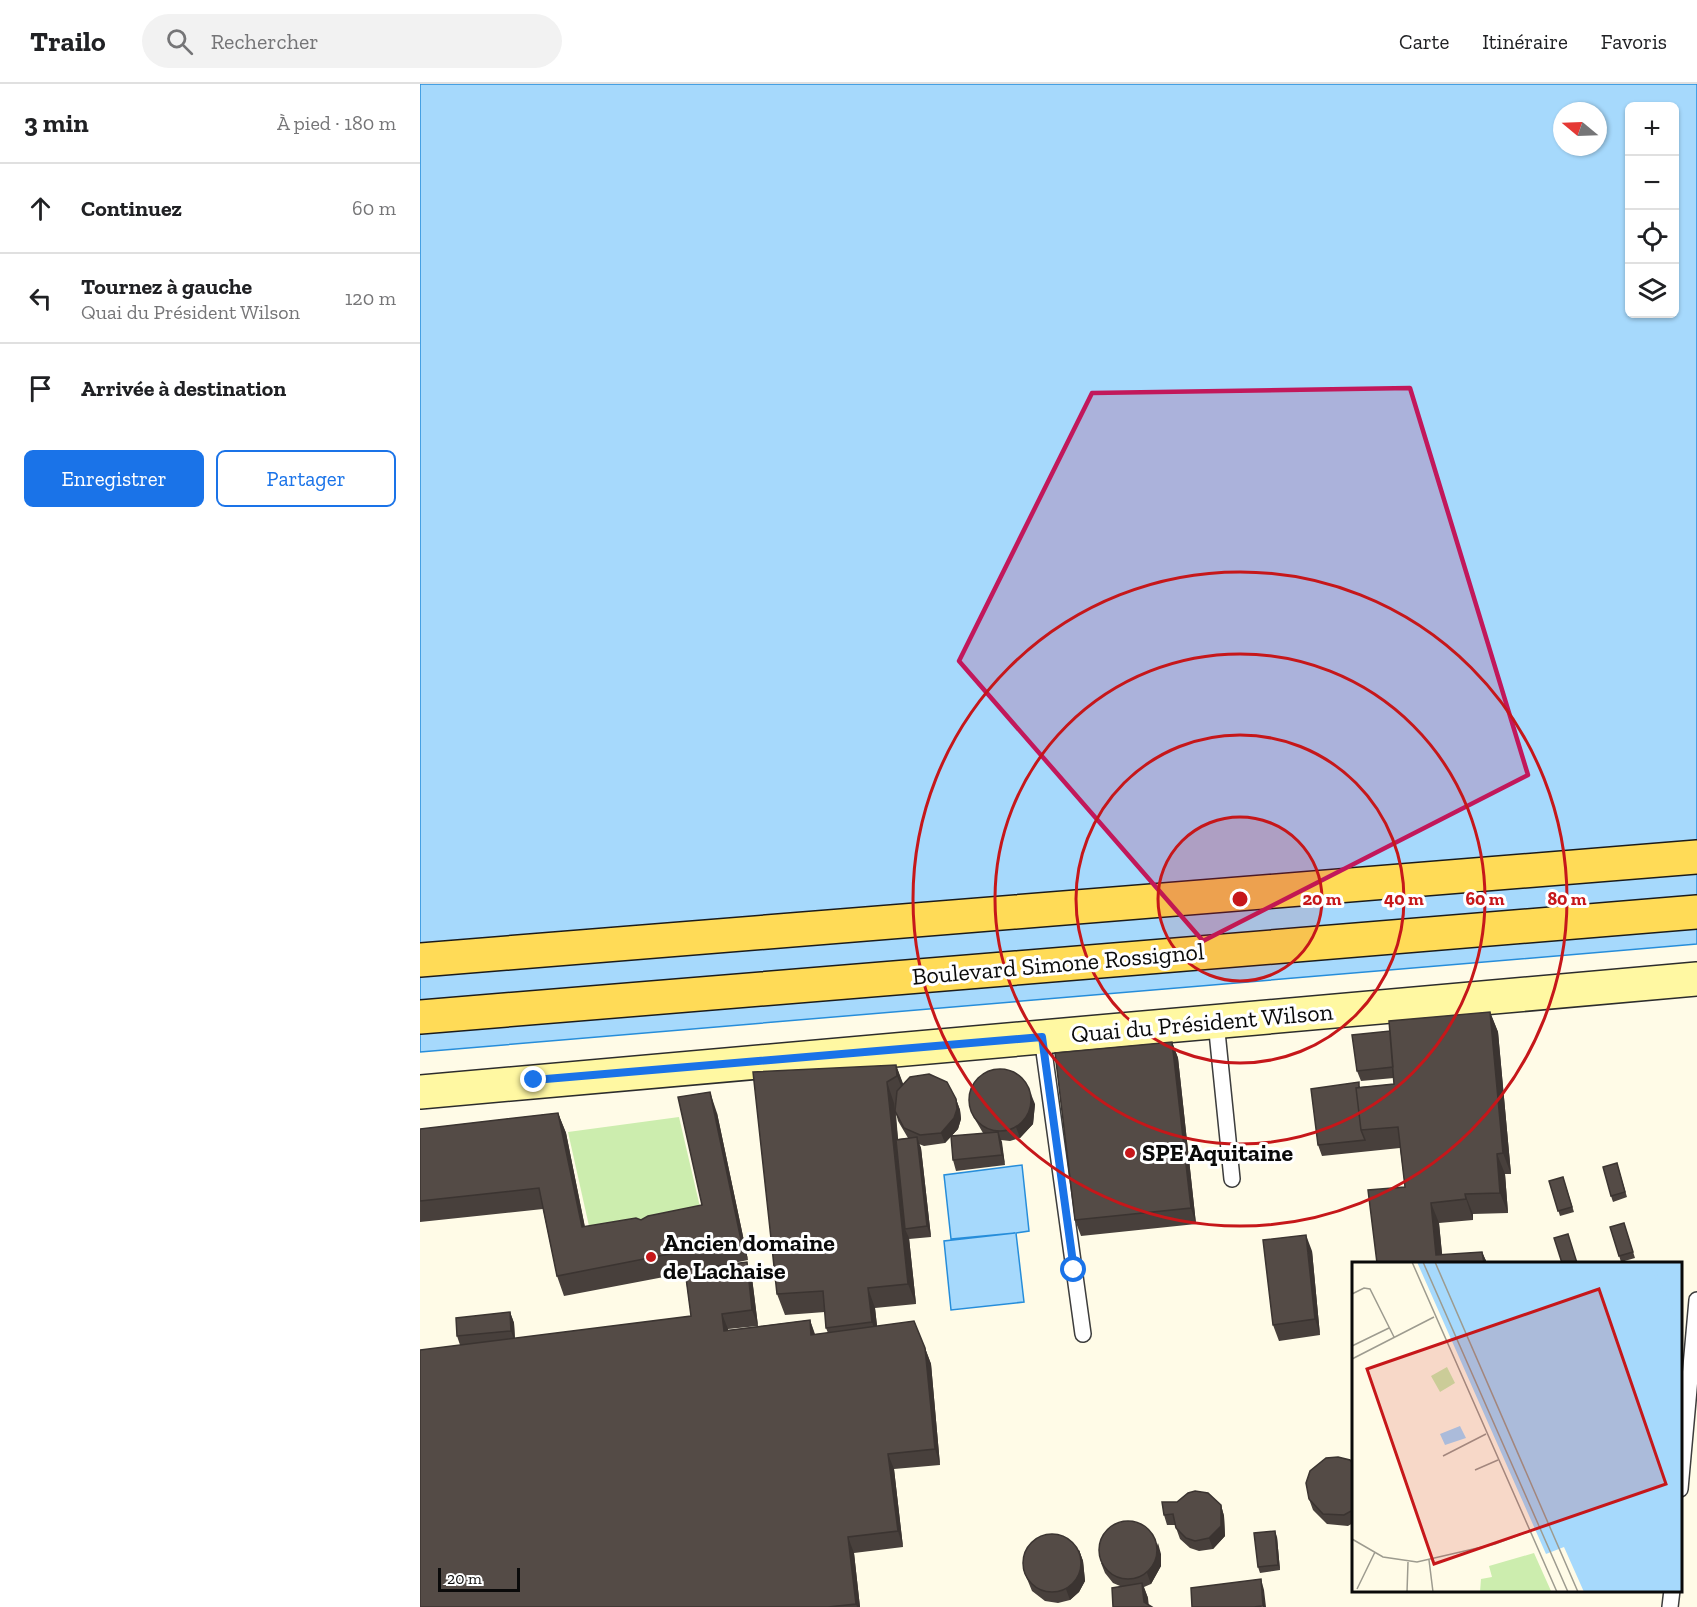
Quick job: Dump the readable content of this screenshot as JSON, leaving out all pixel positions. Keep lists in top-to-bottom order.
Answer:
{
  "streets": {
    "main road": ["Boulevard Simone Rossignol"],
    "street": ["Quai du Président Wilson"]
  },
  "places": ["SPE Aquitaine", "Ancien domaine de Lachaise"],
  "scale_bar": "20 m",
  "north": "left",
  "page": {
    "header": "Trailo",
    "search": "Rechercher",
    "nav": ["Carte", "Itinéraire", "Favoris"],
    "heading": ["3 min", "À pied · 180 m"],
    "map_buttons": ["+", "−"],
    "list": [
      ["Continuez", "60 m"],
      ["Tournez à gauche", "Quai du Président Wilson", "120 m"],
      "Arrivée à destination"
    ],
    "buttons": ["Enregistrer", "Partager"],
    "scale": "20 m"
  },
  "rings": [
    "20 m",
    "40 m",
    "60 m",
    "80 m"
  ]
}
